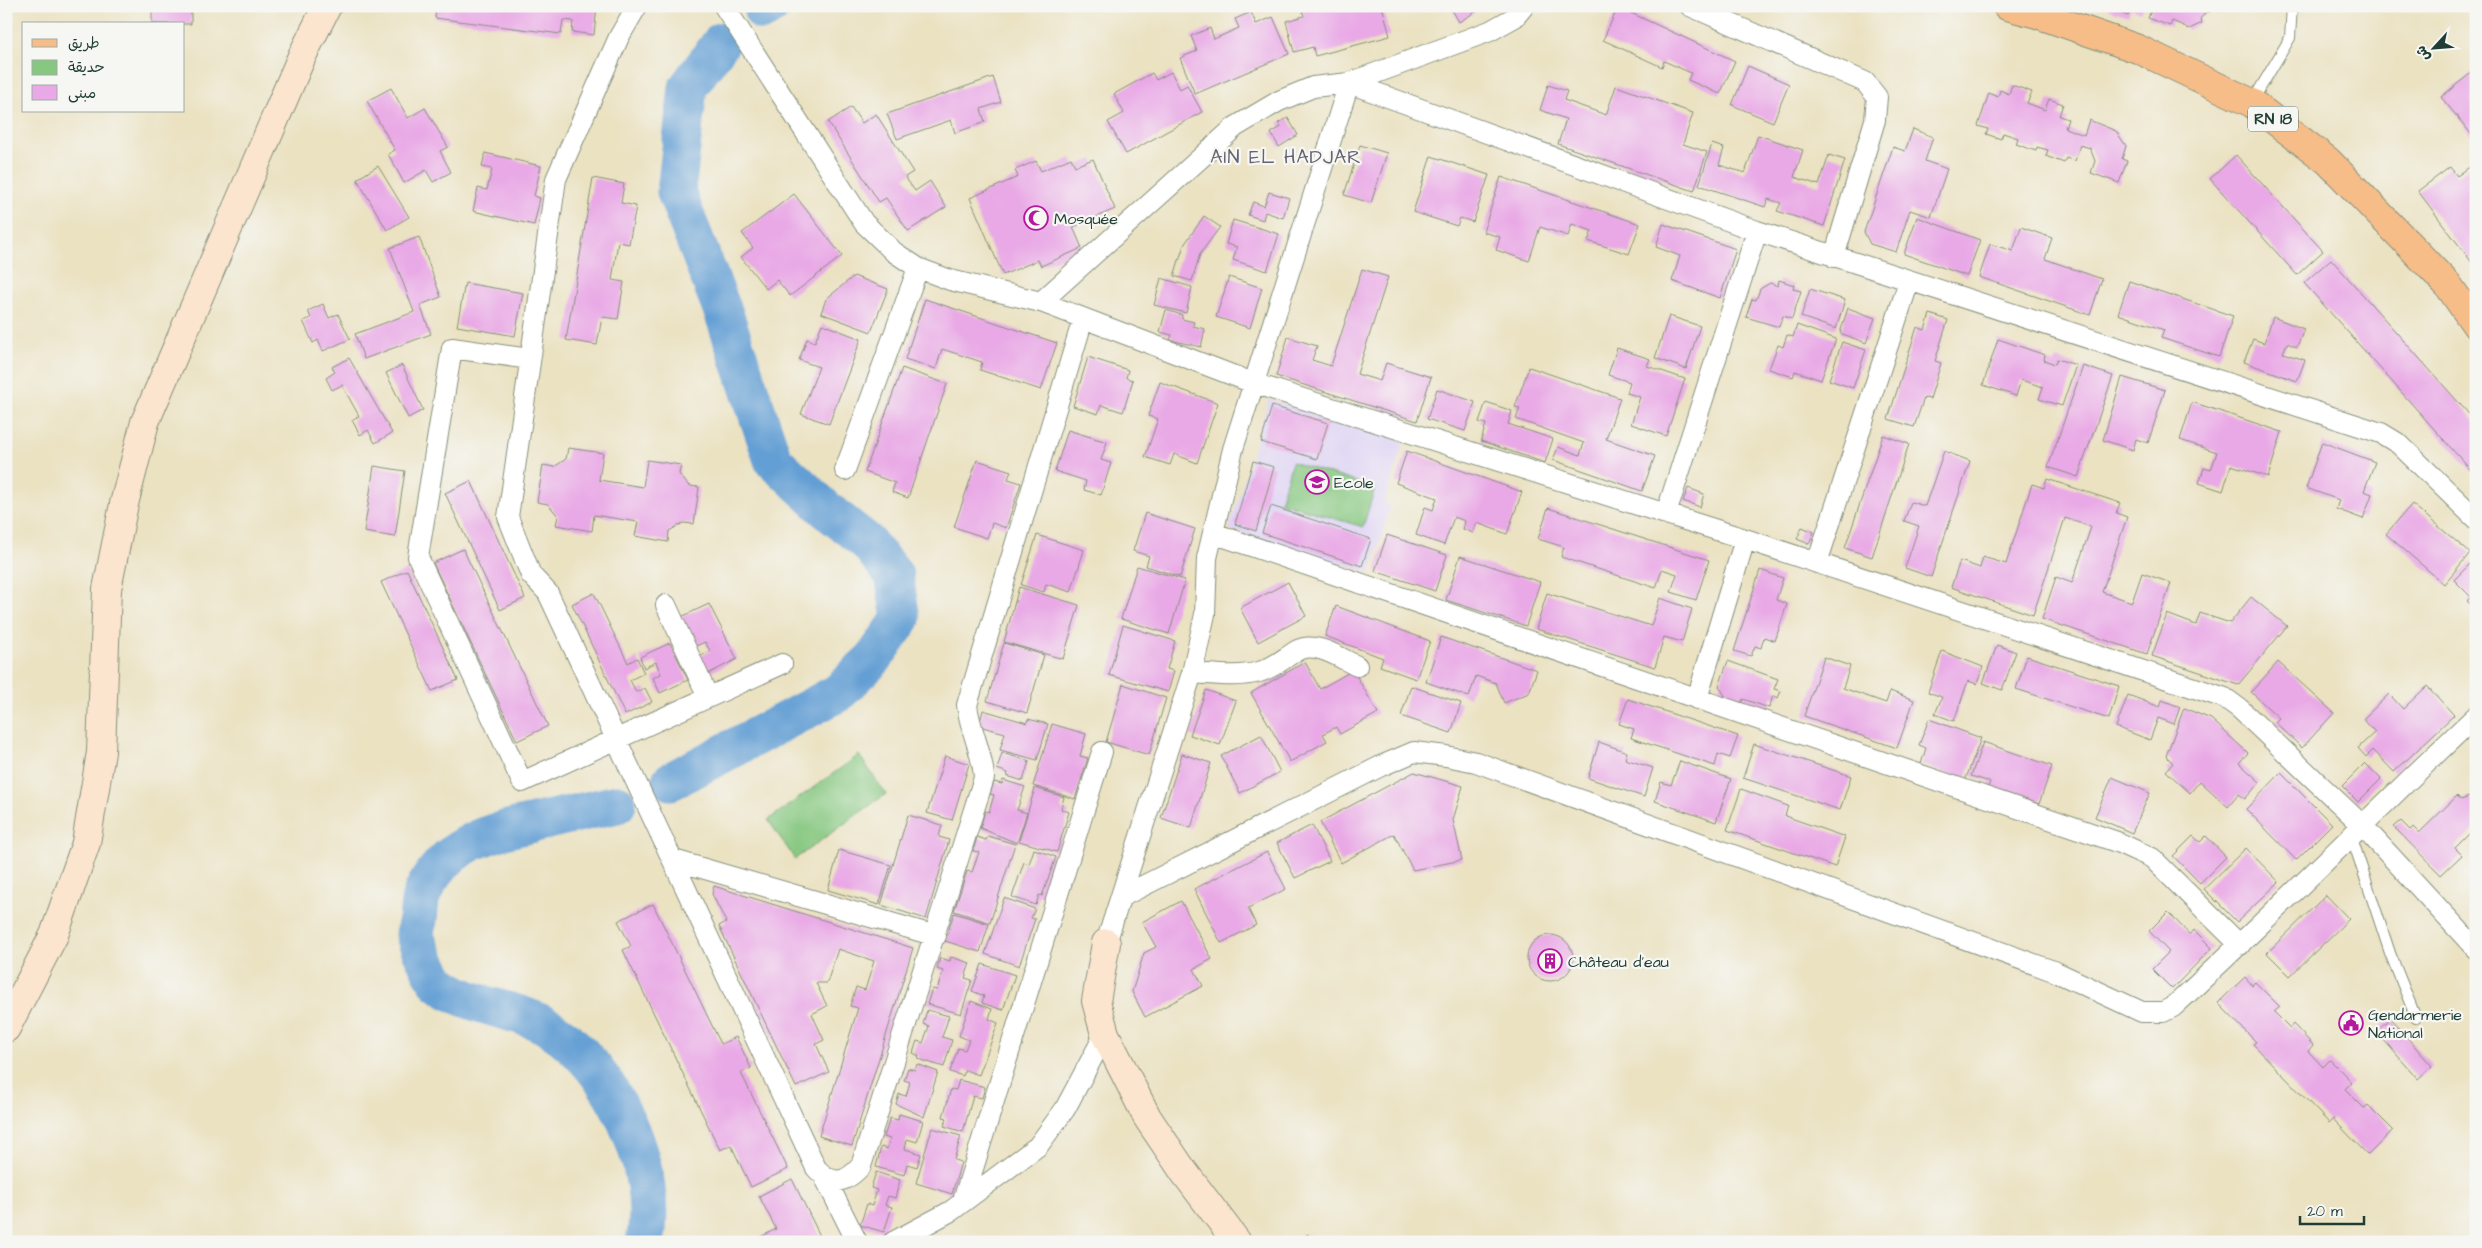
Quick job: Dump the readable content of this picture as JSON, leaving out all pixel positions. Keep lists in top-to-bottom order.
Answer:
{
  "streets": {
    "main road": ["RN 18"]
  },
  "districts": ["AIN EL HADJAR"],
  "places": {
    "mosque": ["Mosquée"],
    "school or university": ["Ecole"],
    "building": ["Château d'eau"],
    "public building": ["Gendarmerie National"]
  },
  "legend": ["طريق", "حديقة", "مبنى"],
  "scale_bar": "20 m",
  "north": "bottom left"
}
